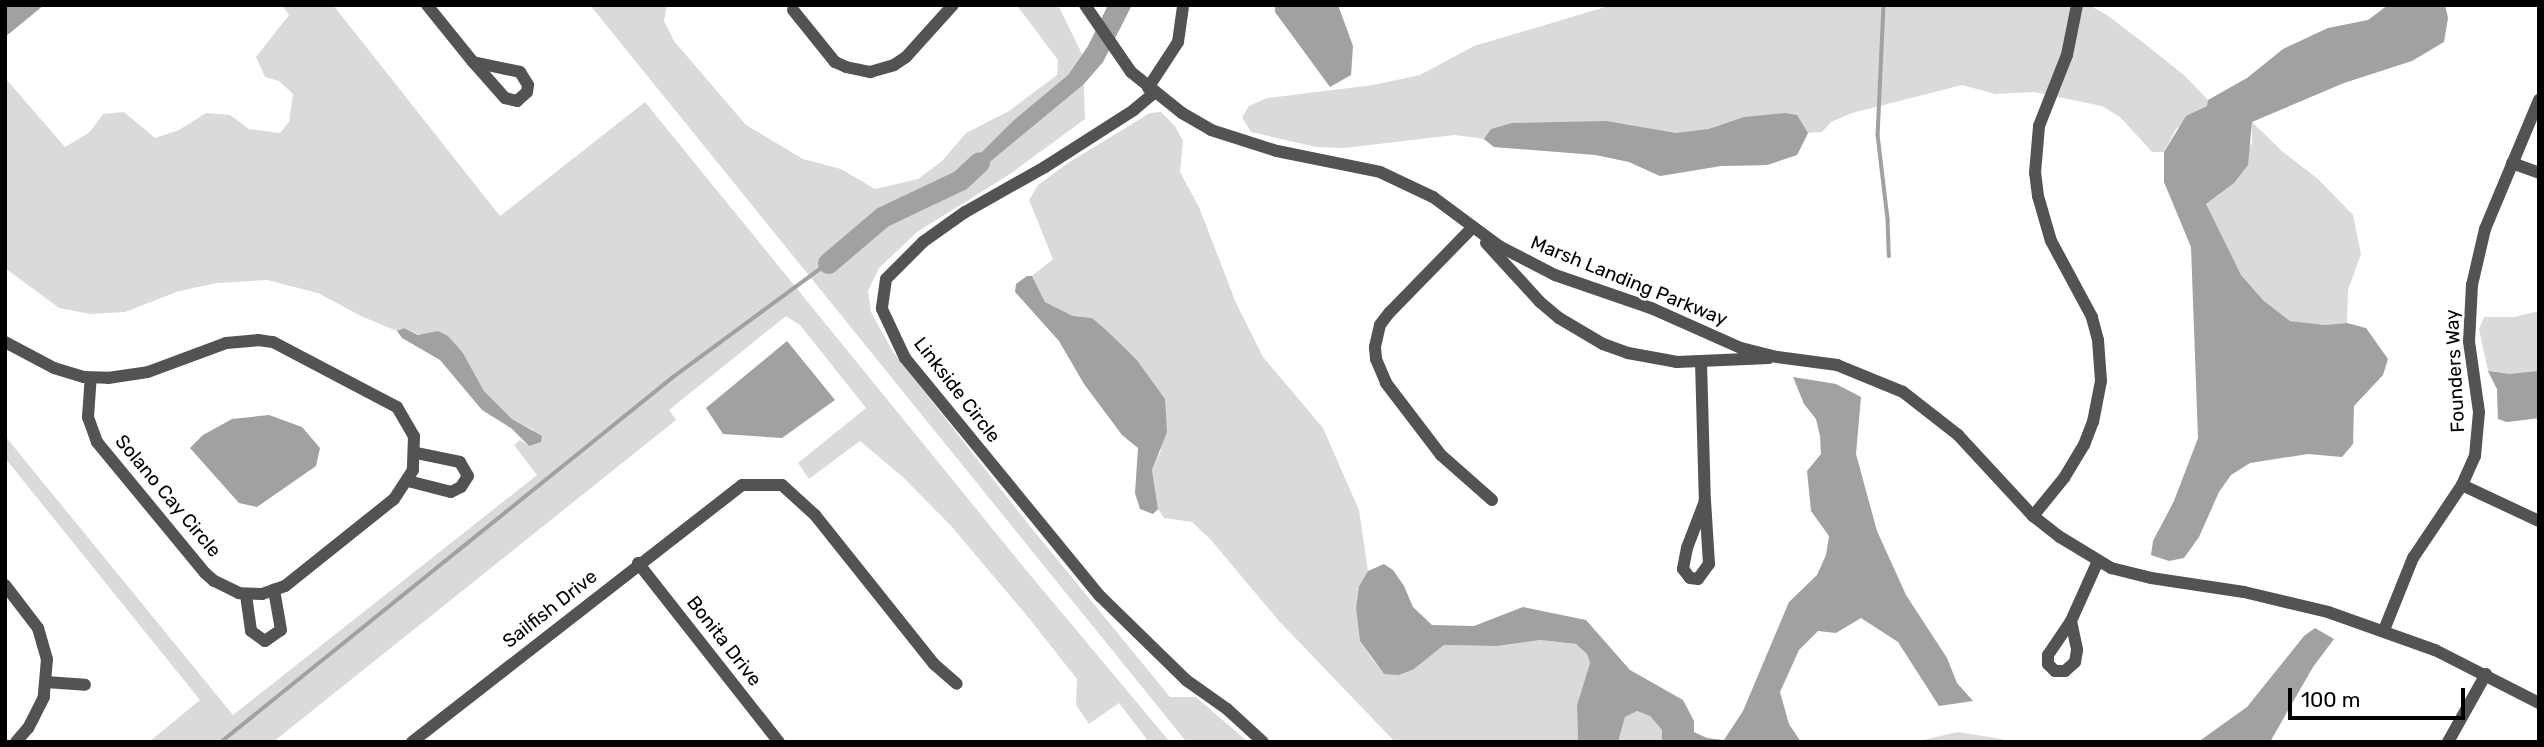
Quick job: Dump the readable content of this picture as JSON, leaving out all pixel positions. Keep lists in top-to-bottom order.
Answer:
{
  "streets": {
    "street": [
      "Marsh Landing Parkway",
      "Founders Way",
      "Linkside Circle",
      "Solano Cay Circle",
      "Sailfish Drive",
      "Bonita Drive"
    ]
  },
  "crossings": [
    ["Marsh Landing Parkway", "Founders Way"],
    ["Marsh Landing Parkway", "Linkside Circle"],
    ["Sailfish Drive", "Bonita Drive"]
  ],
  "scale_bar": "100 m"
}
